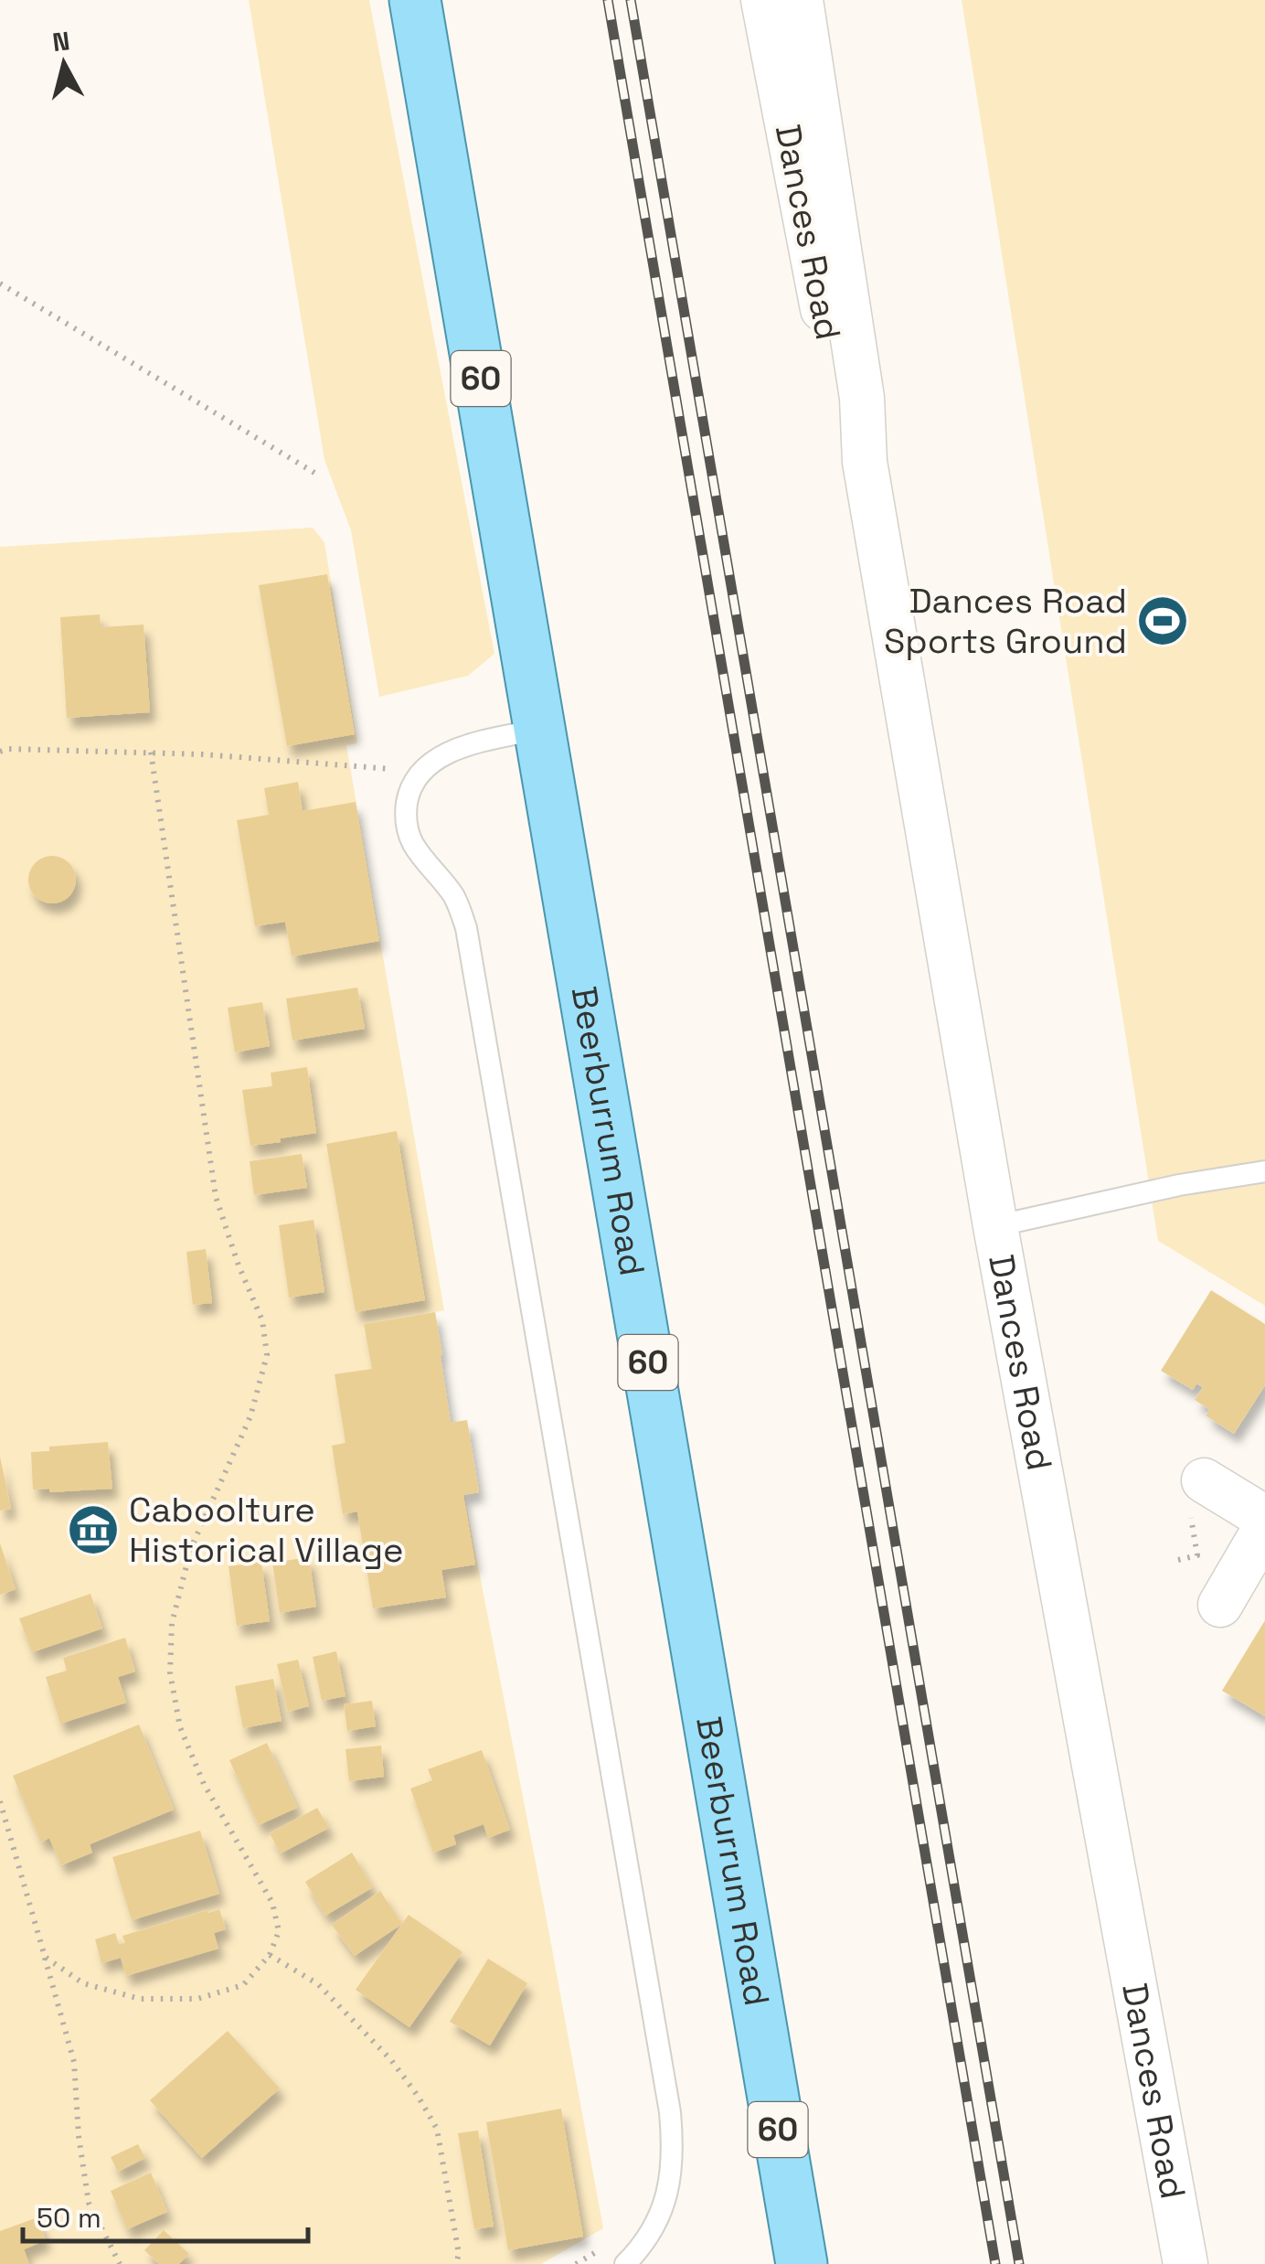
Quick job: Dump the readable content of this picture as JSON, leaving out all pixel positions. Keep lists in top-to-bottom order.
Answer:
{
  "streets": {
    "main road": ["60", "Beerburrum Road"],
    "street": ["Dances Road"]
  },
  "places": {
    "sports": ["Dances Road Sports Ground"],
    "museum": ["Caboolture Historical Village"]
  },
  "scale_bar": "50 m",
  "north": "top"
}
